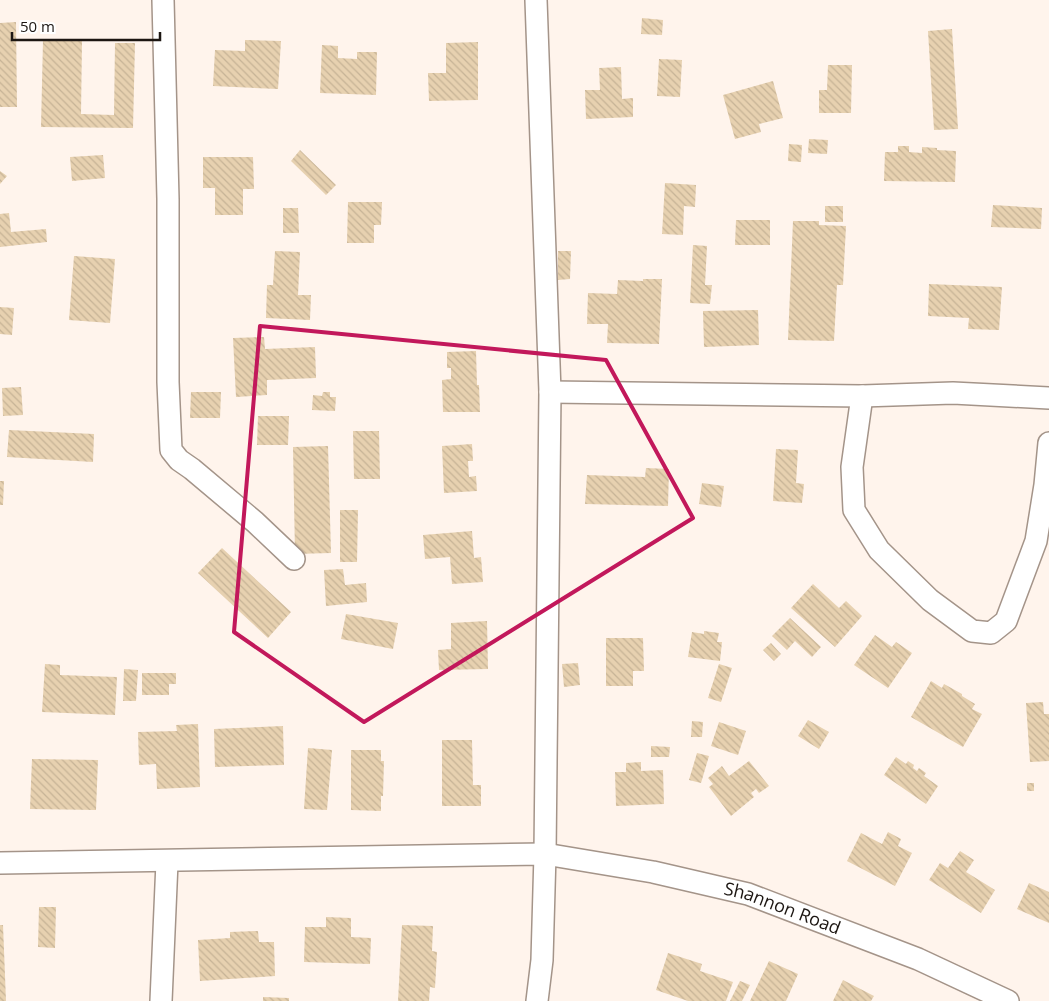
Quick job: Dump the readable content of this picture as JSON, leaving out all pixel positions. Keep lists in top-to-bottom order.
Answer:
{
  "streets": {
    "street": ["Shannon Road"]
  },
  "scale_bar": "50 m"
}
